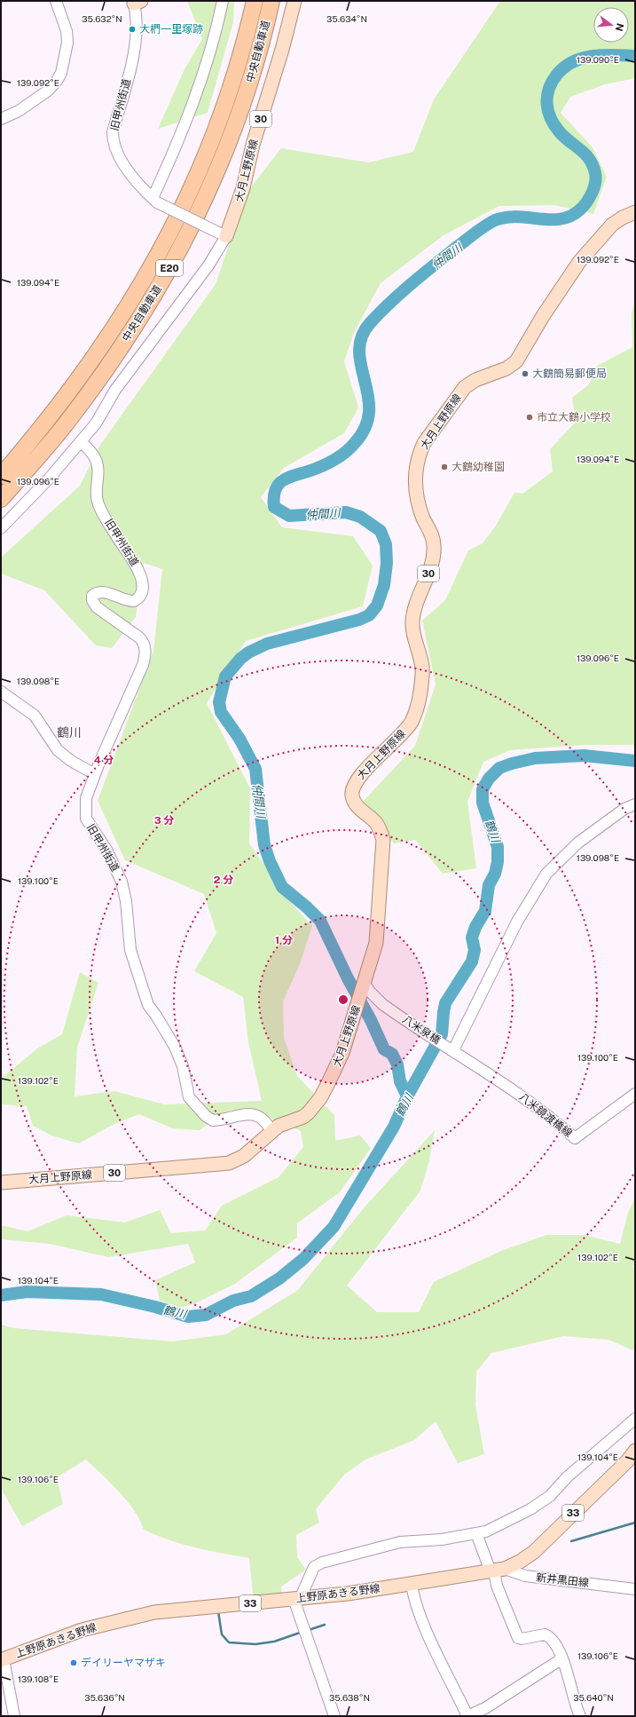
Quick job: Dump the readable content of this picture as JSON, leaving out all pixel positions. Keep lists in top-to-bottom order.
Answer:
{
  "streets": {
    "highway": ["中央自動車道", "E20"],
    "main road": [
      "30",
      "大月上野原線",
      "33",
      "上野原あきる野線"
    ],
    "street": [
      "旧甲州街道",
      "八米泉橋",
      "八米鏡渡橋線",
      "新井黒田線"
    ]
  },
  "crossings": [
    ["旧甲州街道", "大月上野原線"],
    ["大月上野原線", "八米泉橋"],
    ["八米泉橋", "八米鏡渡橋線"],
    ["新井黒田線", "上野原あきる野線"]
  ],
  "districts": ["鶴川"],
  "water": ["仲間川", "鶴川"],
  "places": [
    "大椚一里塚跡",
    "大鶴簡易郵便局",
    "市立大鶴小学校",
    "大鶴幼稚園",
    "デイリーヤマザキ"
  ],
  "north": "right",
  "coordinates": [
    "35.632°N",
    "35.634°N",
    "139.090°E",
    "139.092°E",
    "139.094°E",
    "139.096°E",
    "139.098°E",
    "139.100°E",
    "139.102°E",
    "139.104°E",
    "139.106°E",
    "139.108°E",
    "35.636°N",
    "35.638°N",
    "35.640°N"
  ],
  "rings": [
    "4 分",
    "3 分",
    "2 分",
    "1 分"
  ]
}
